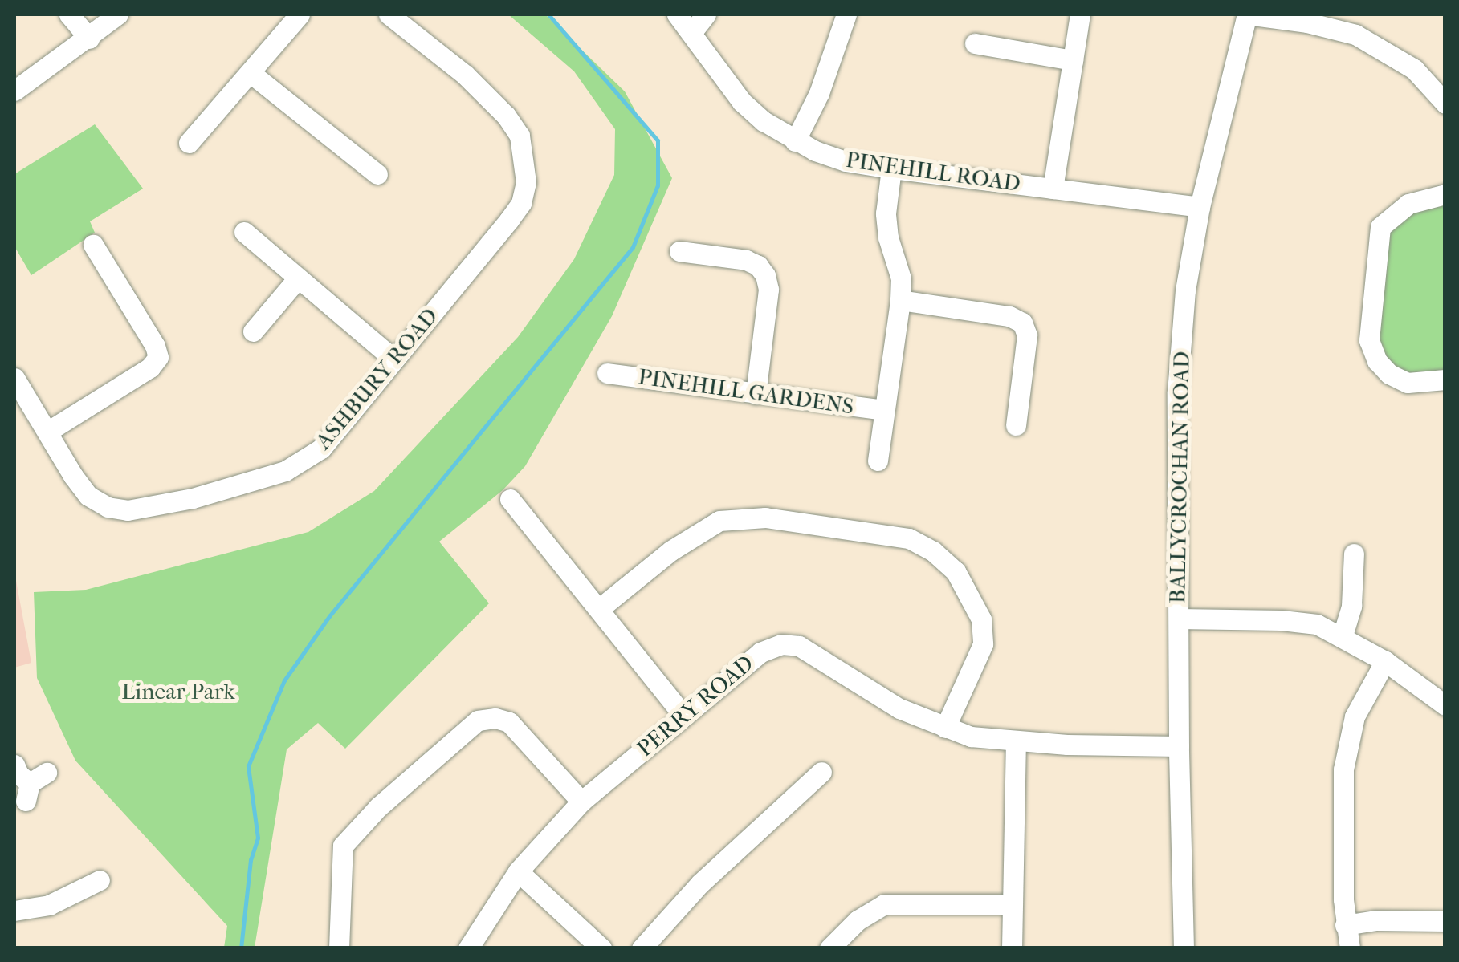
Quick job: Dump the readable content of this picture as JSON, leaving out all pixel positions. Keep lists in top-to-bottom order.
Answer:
{
  "streets": {
    "street": [
      "PINEHILL ROAD",
      "ASHBURY ROAD",
      "PINEHILL GARDENS",
      "BALLYCROCHAN ROAD",
      "PERRY ROAD"
    ]
  },
  "crossings": [
    ["PINEHILL ROAD", "BALLYCROCHAN ROAD"],
    ["BALLYCROCHAN ROAD", "PERRY ROAD"]
  ],
  "parks": ["Linear Park"]
}
